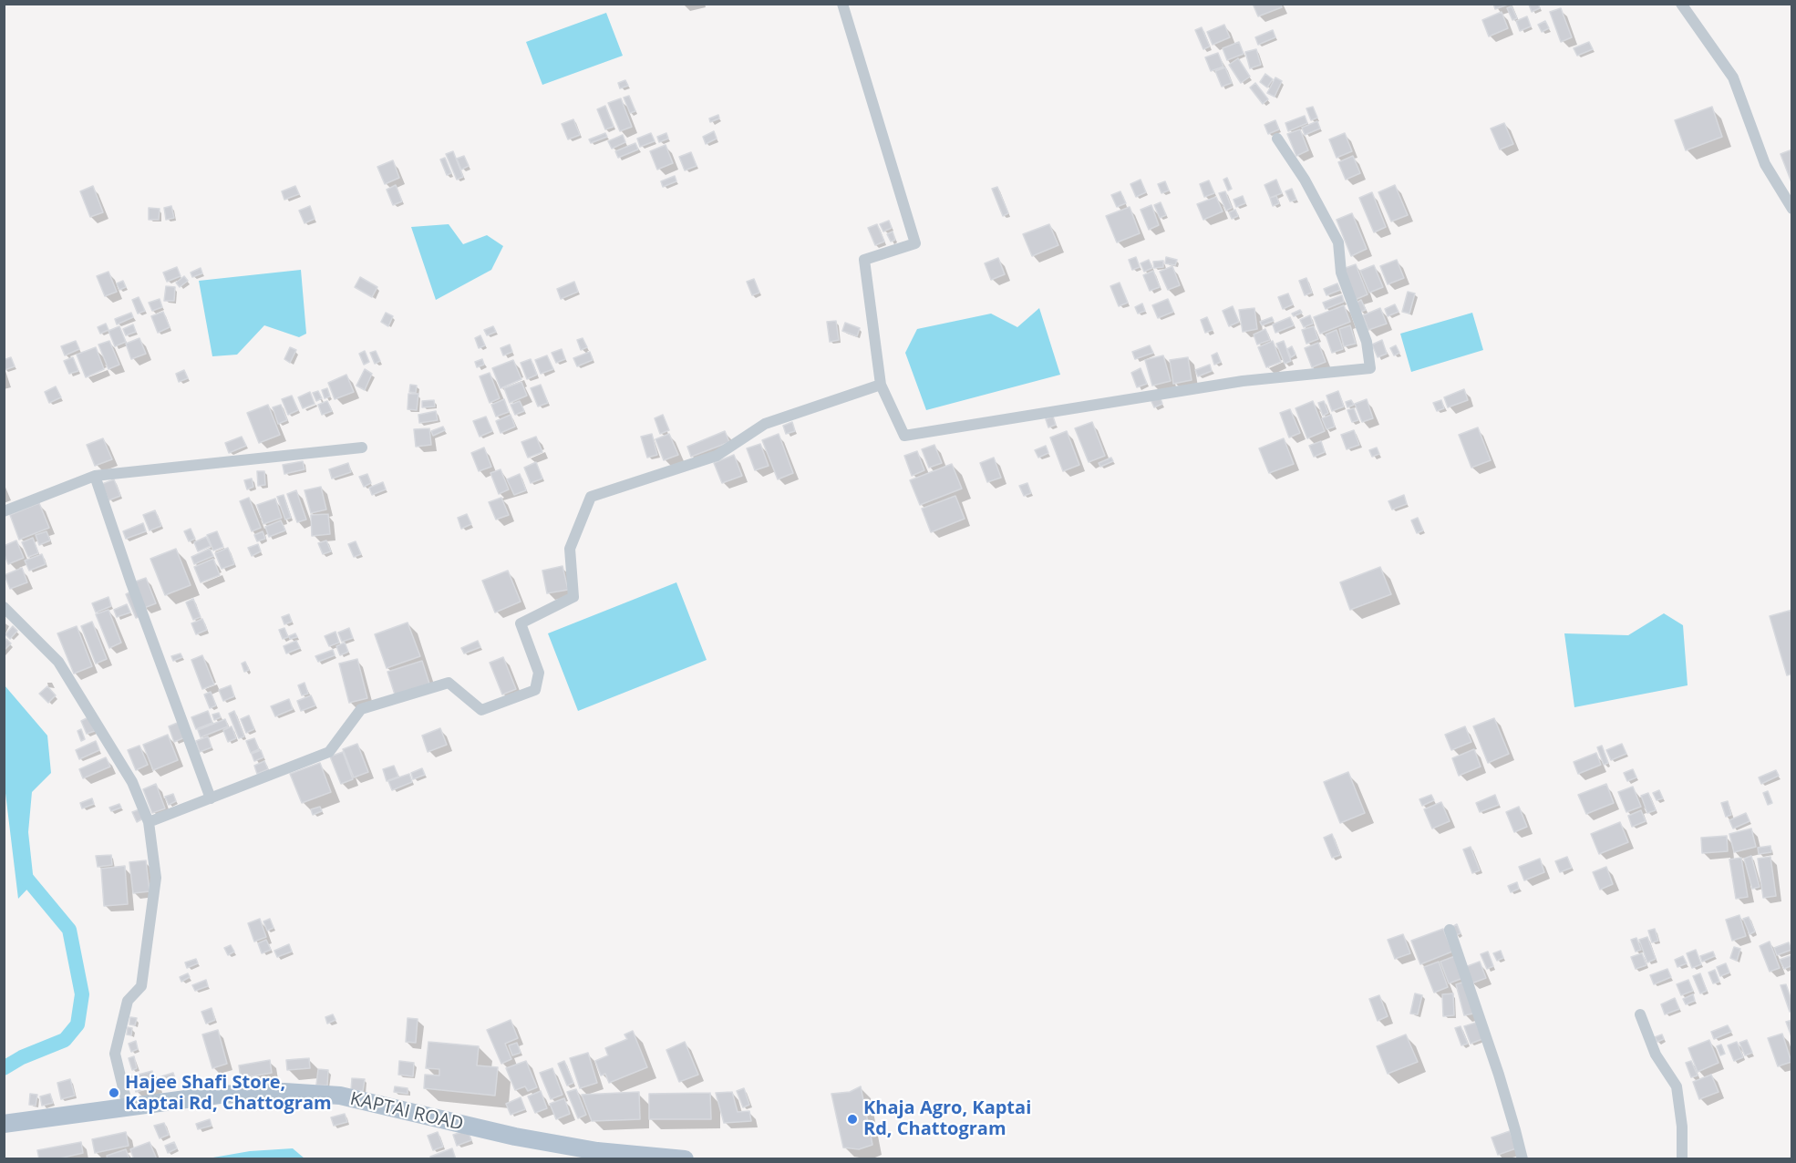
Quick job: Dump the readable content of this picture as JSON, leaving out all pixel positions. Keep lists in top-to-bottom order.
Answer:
{
  "streets": {
    "main road": ["KAPTAI ROAD"]
  },
  "places": ["Hajee Shafi Store, Kaptai Rd, Chattogram", "Khaja Agro, Kaptai Rd, Chattogram"]
}
